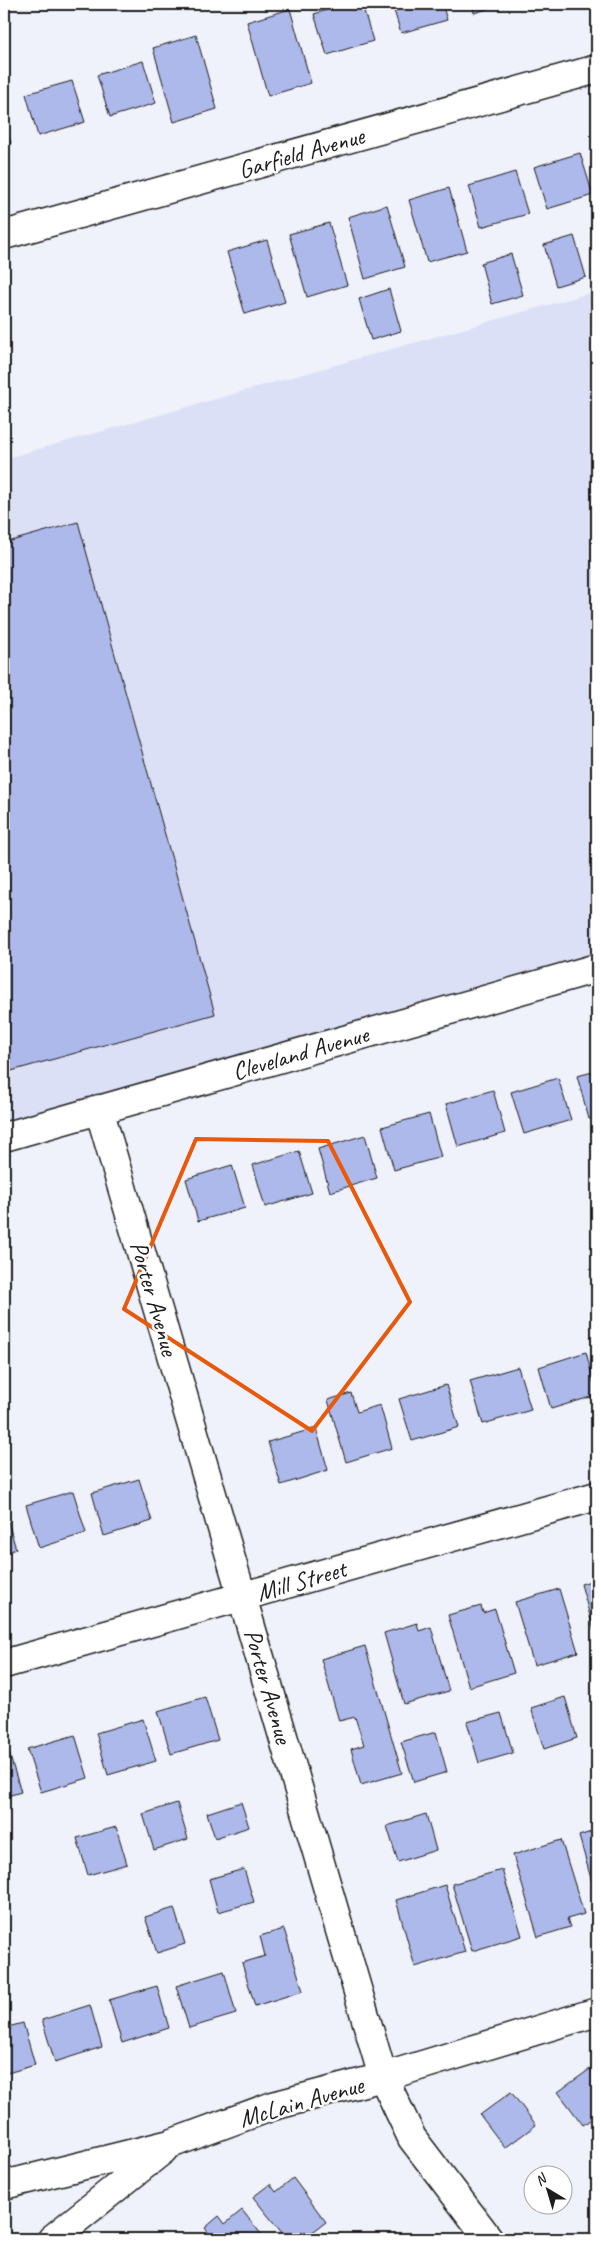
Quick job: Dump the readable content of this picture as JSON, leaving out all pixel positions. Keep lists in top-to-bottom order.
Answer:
{
  "streets": {
    "street": [
      "Garfield Avenue",
      "Cleveland Avenue",
      "Porter Avenue",
      "Mill Street",
      "McLain Avenue"
    ]
  },
  "crossings": [
    ["Cleveland Avenue", "Porter Avenue"],
    ["Porter Avenue", "Mill Street"],
    ["Porter Avenue", "McLain Avenue"]
  ],
  "north": "top left"
}
